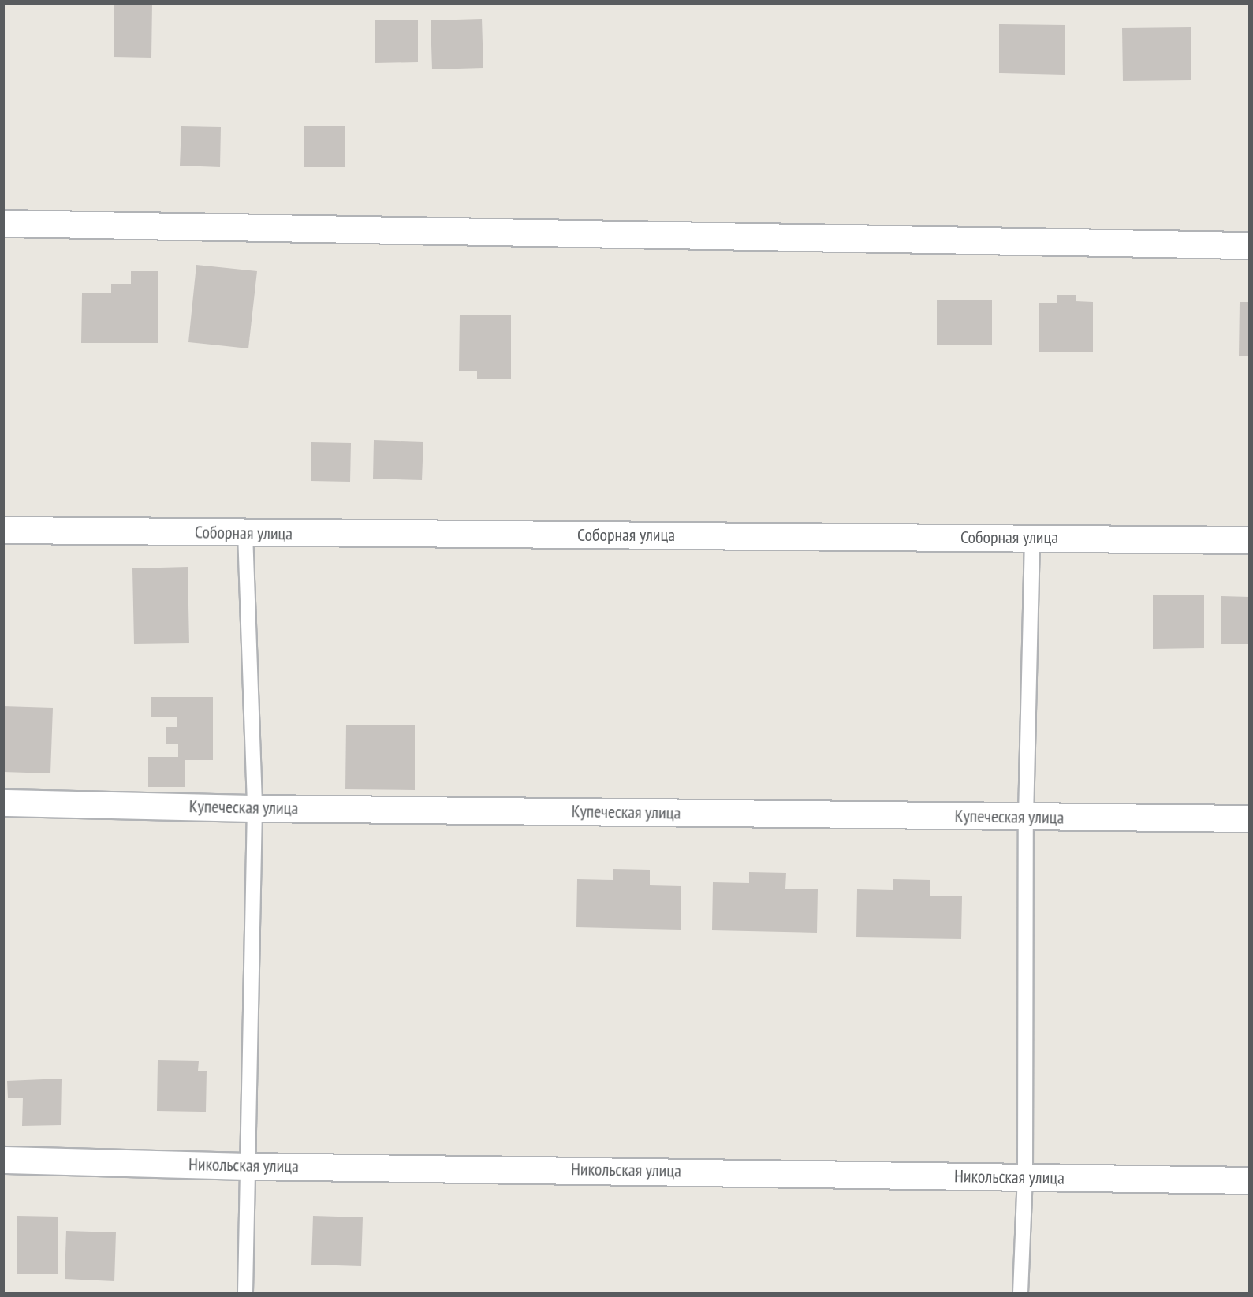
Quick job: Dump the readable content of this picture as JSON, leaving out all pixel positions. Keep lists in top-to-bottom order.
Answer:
{
  "streets": {
    "street": ["Соборная улица", "Купеческая улица", "Никольская улица"]
  }
}
